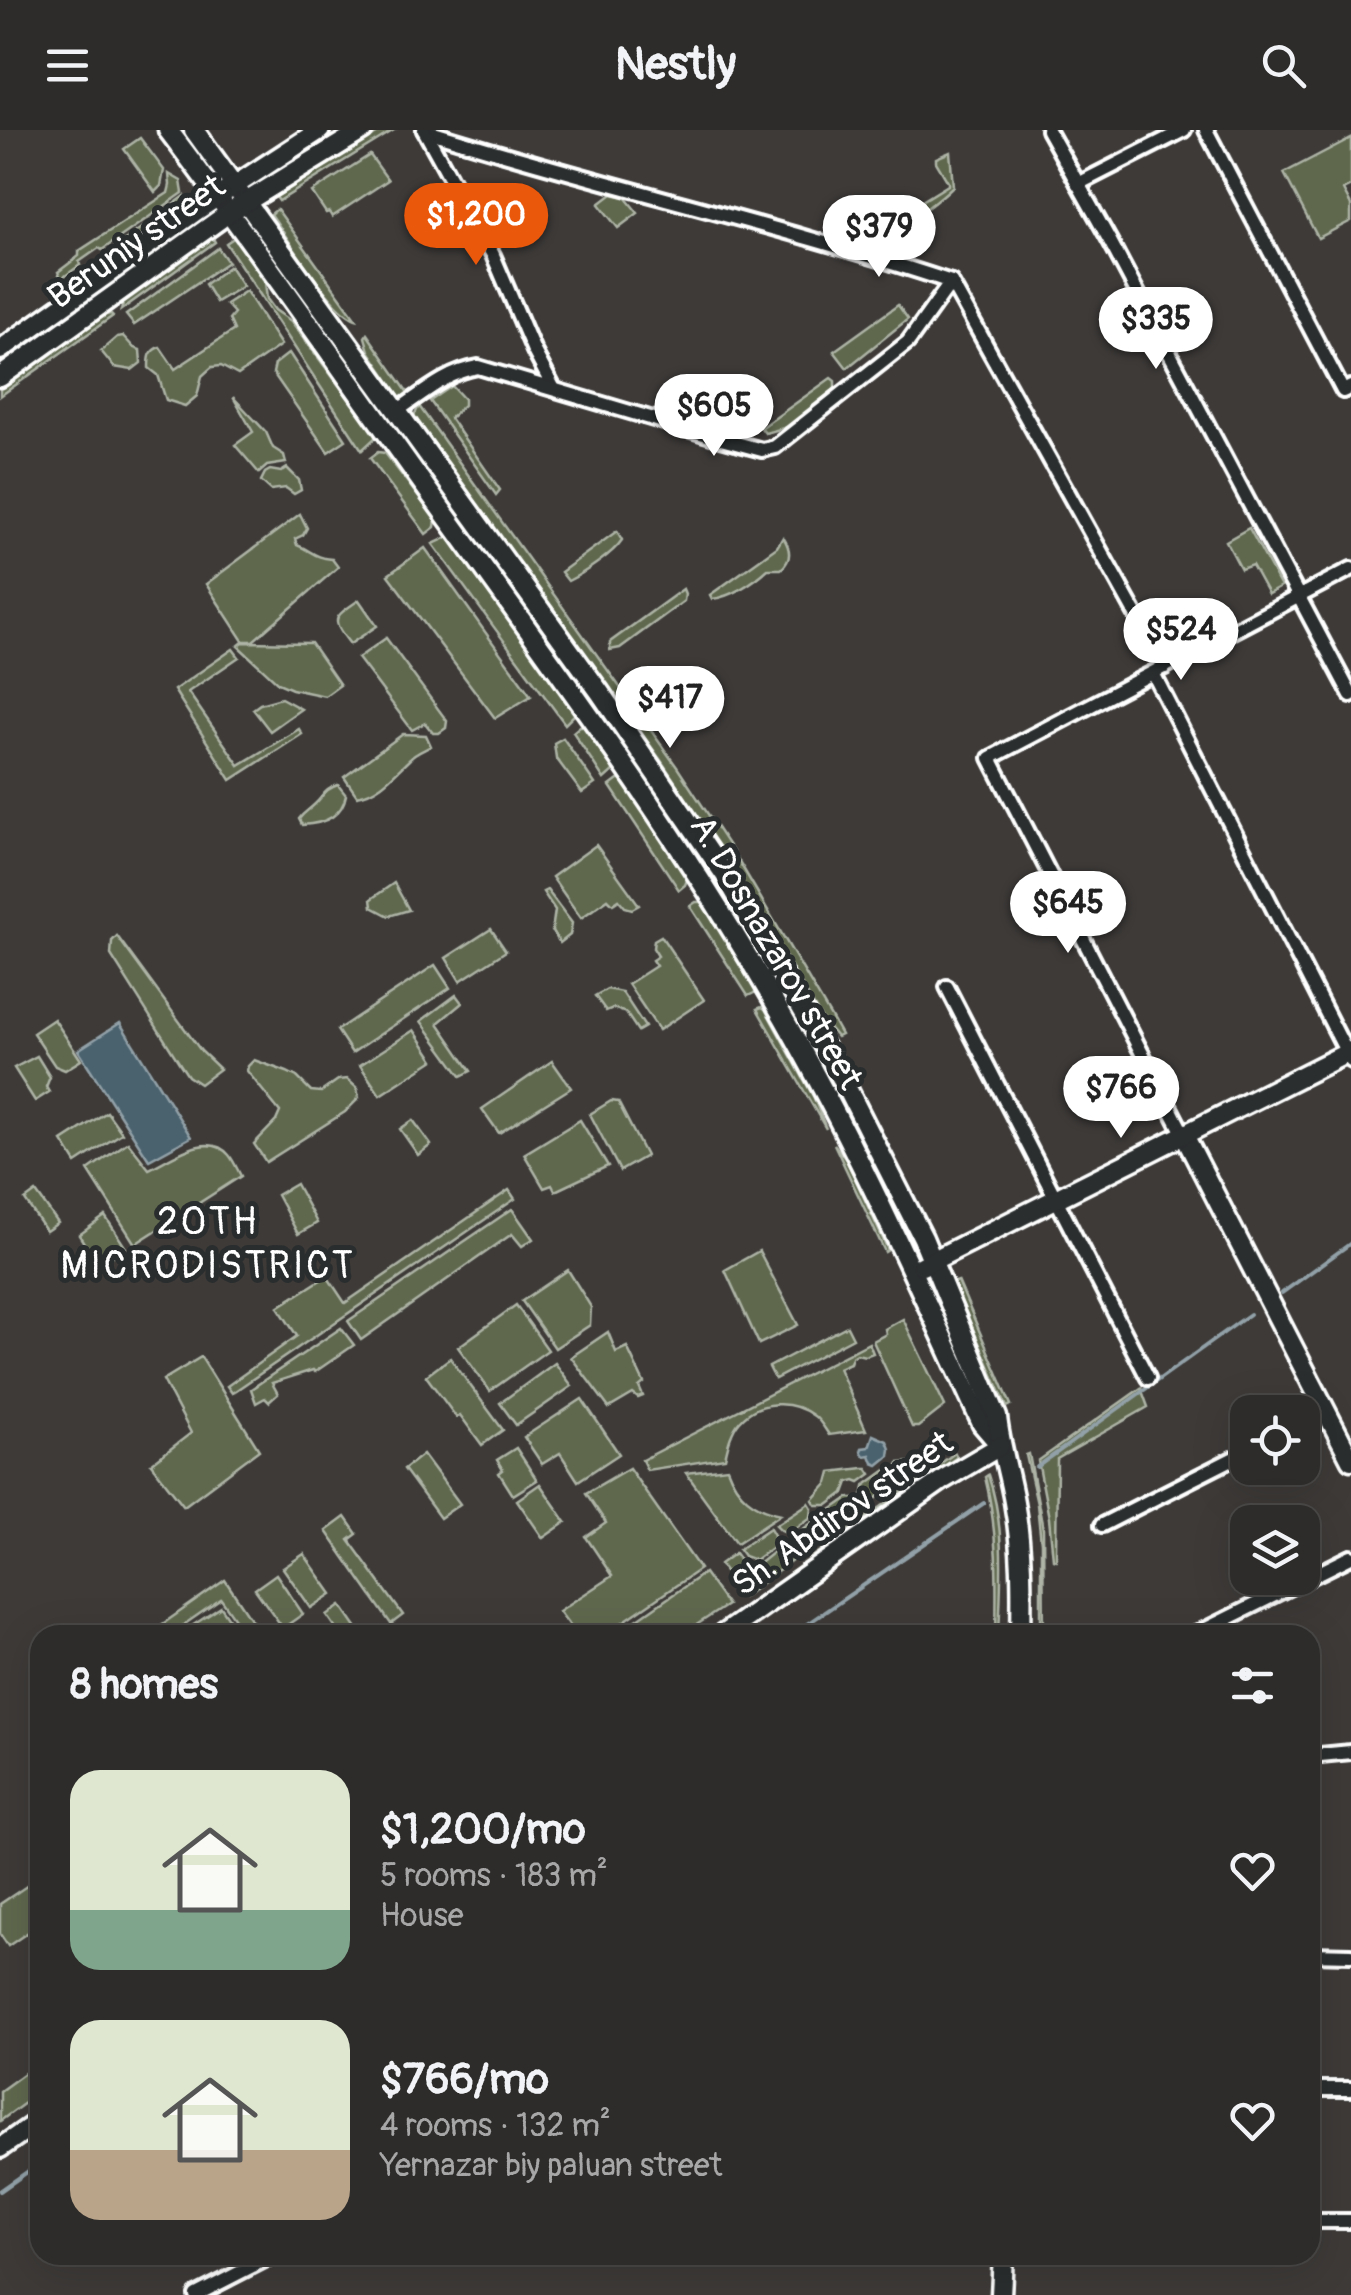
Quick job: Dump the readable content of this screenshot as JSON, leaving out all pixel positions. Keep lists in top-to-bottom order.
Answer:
{
  "streets": {
    "main road": ["Beruniy street", "A. Dosnazarov street", "Sh. Abdirov street"]
  },
  "crossings": [
    ["Beruniy street", "A. Dosnazarov street"],
    ["A. Dosnazarov street", "Sh. Abdirov street"]
  ],
  "districts": ["20TH MICRODISTRICT"],
  "page": {
    "header": "Nestly",
    "price": [
      "$1,200",
      "$379",
      "$335",
      "$605",
      "$524",
      "$417",
      "$645",
      "$766"
    ],
    "heading": "8 homes",
    "list": [
      {
        "name": "$1,200/mo",
        "note": "5 rooms · 183 m² · House"
      },
      {
        "name": "$766/mo",
        "note": "4 rooms · 132 m² · Yernazar biy paluan street"
      }
    ]
  }
}
